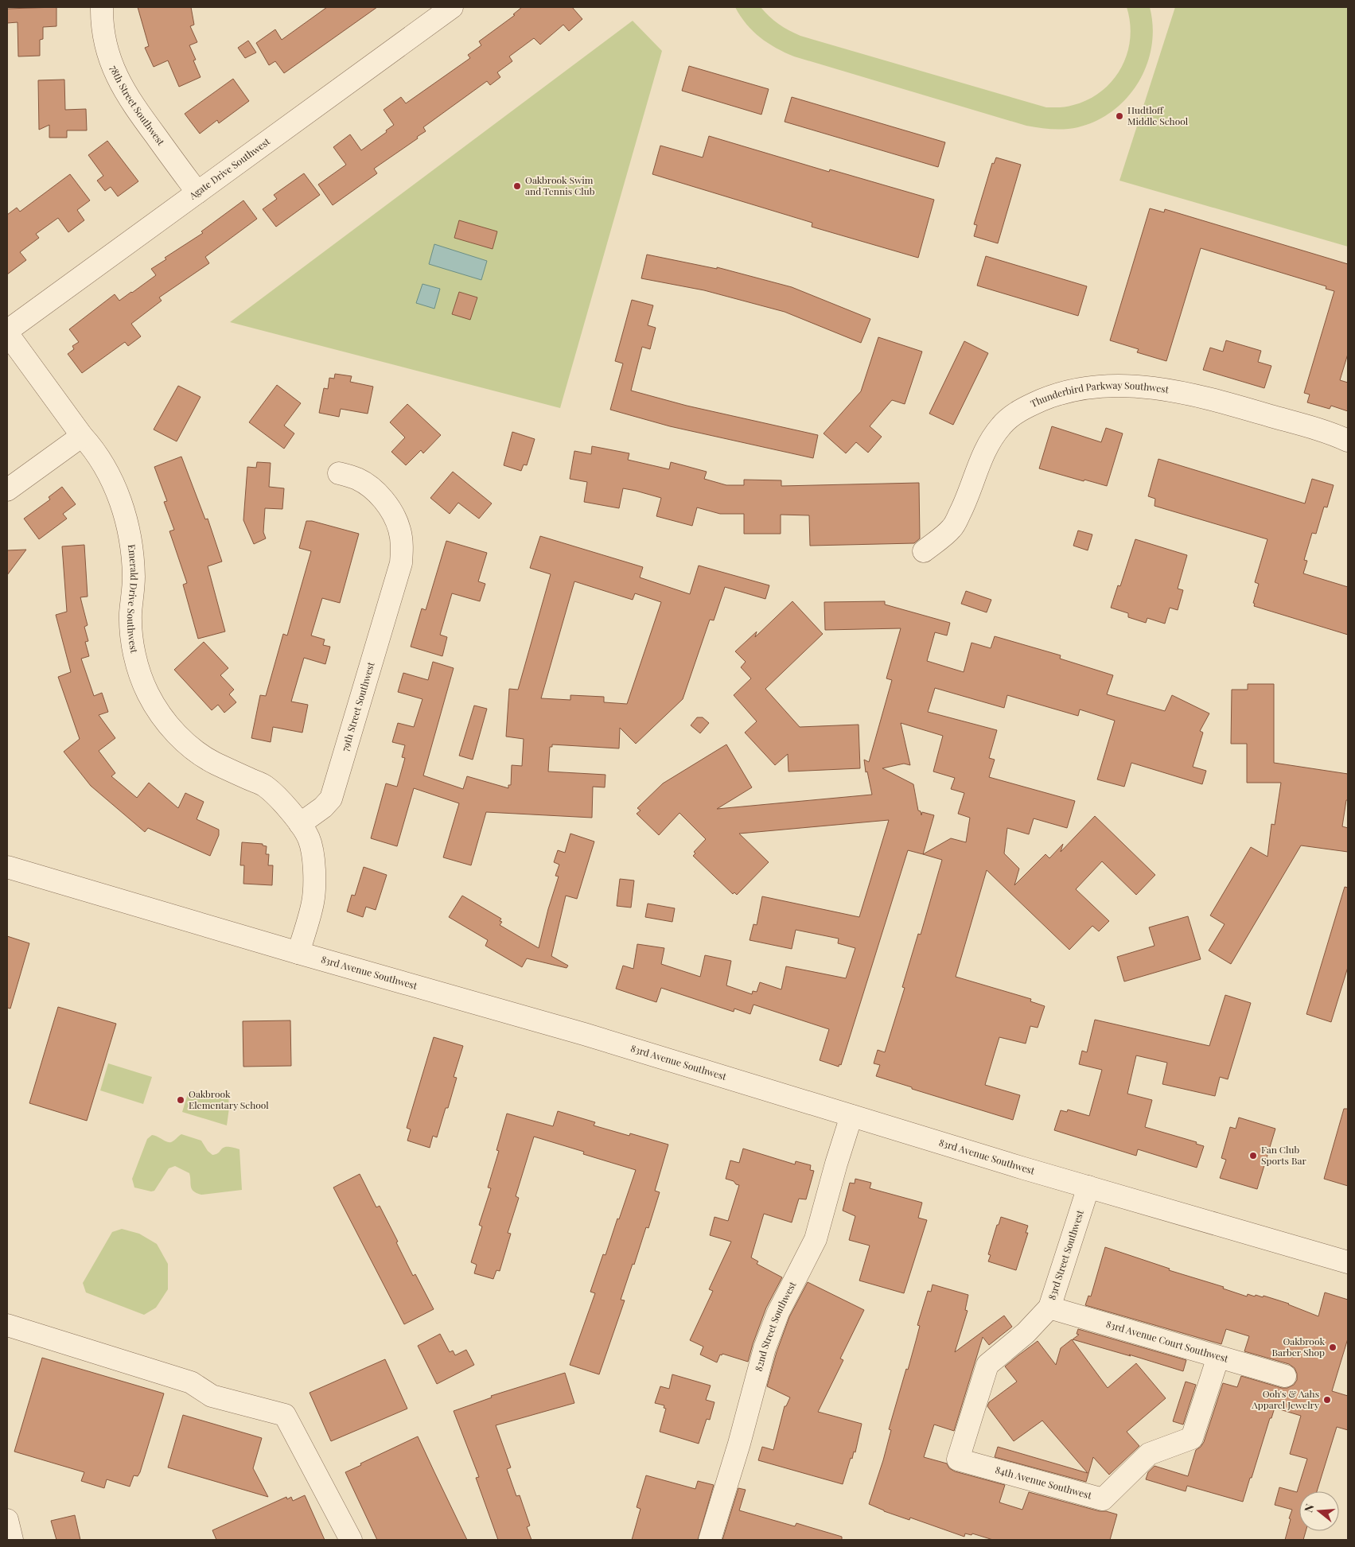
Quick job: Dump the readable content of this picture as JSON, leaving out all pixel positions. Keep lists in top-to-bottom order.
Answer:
{
  "streets": {
    "street": [
      "78th Street Southwest",
      "Agate Drive Southwest",
      "Thunderbird Parkway Southwest",
      "Emerald Drive Southwest",
      "79th Street Southwest",
      "83rd Avenue Southwest",
      "83rd Street Southwest",
      "82nd Street Southwest",
      "83rd Avenue Court Southwest",
      "84th Avenue Southwest"
    ]
  },
  "crossings": [
    ["78th Street Southwest", "Agate Drive Southwest"],
    ["Agate Drive Southwest", "Emerald Drive Southwest"],
    ["Emerald Drive Southwest", "79th Street Southwest"],
    ["83rd Avenue Southwest", "83rd Street Southwest"],
    ["83rd Avenue Southwest", "82nd Street Southwest"],
    ["83rd Street Southwest", "83rd Avenue Court Southwest"],
    ["83rd Street Southwest", "84th Avenue Southwest"],
    ["83rd Avenue Court Southwest", "84th Avenue Southwest"]
  ],
  "places": [
    "Hudtloff Middle School",
    "Oakbrook Swim and Tennis Club",
    "Oakbrook Elementary School",
    "Fan Club Sports Bar",
    "Oakbrook Barber Shop",
    "Ooh's & Aahs Apparel Jewelry"
  ],
  "north": "left"
}
